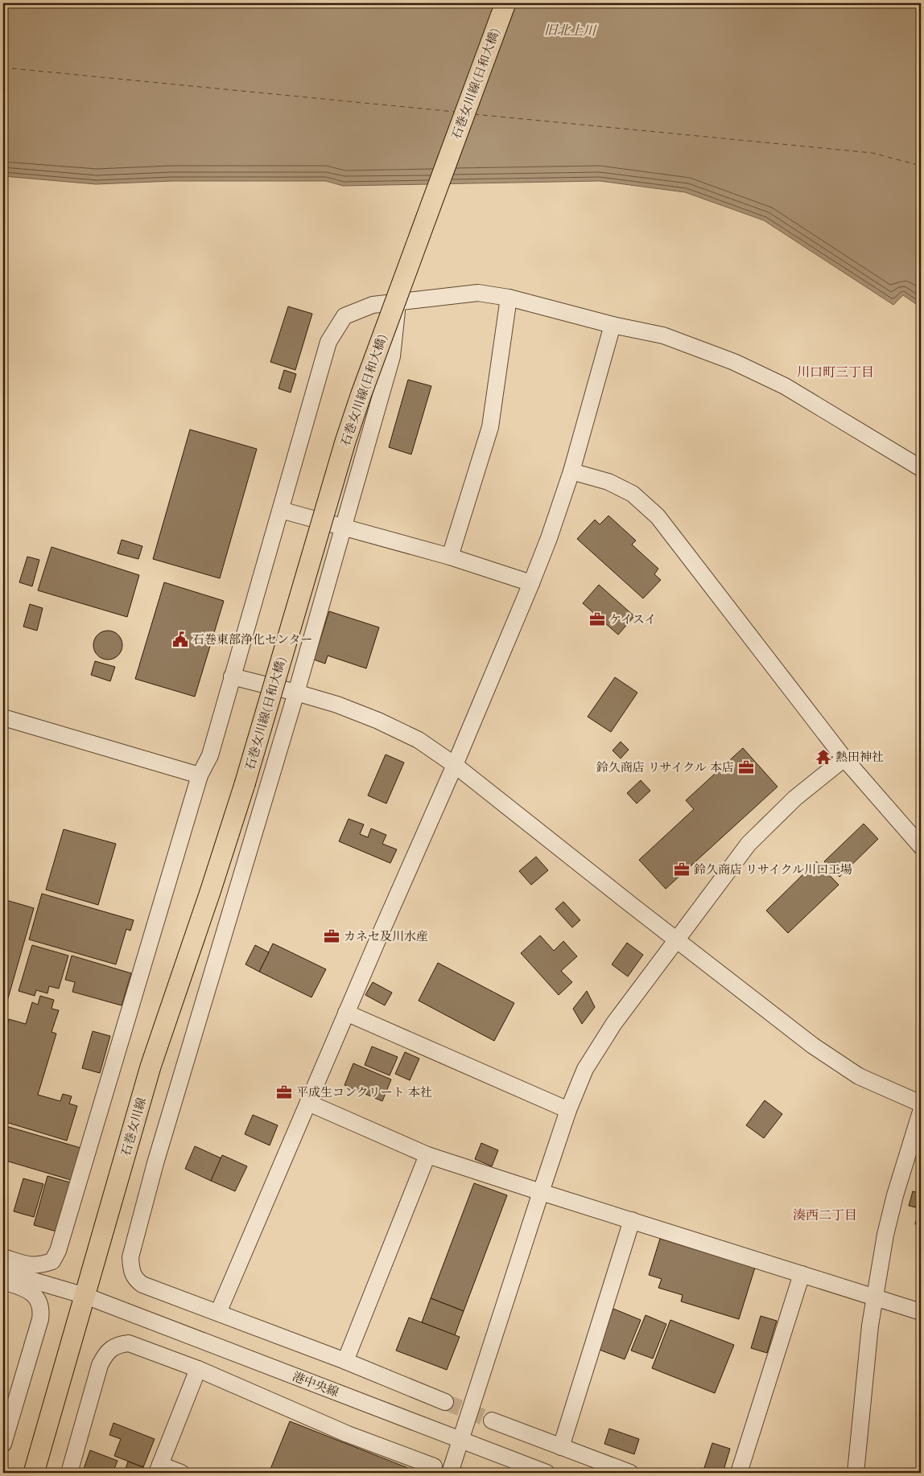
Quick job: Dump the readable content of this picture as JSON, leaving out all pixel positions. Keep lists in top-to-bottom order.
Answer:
{
  "streets": {
    "main road": ["石巻女川線(日和大橋)", "石巻女川線"],
    "street": ["港中央線"]
  },
  "crossings": [
    ["石巻女川線(日和大橋)", "石巻女川線"],
    ["石巻女川線", "港中央線"]
  ],
  "districts": ["川口町三丁目", "湊西二丁目"],
  "water": ["旧北上川"],
  "places": {
    "office": [
      "ケイスイ",
      "鈴久商店 リサイクル 本店",
      "鈴久商店 リサイクル川口工場",
      "カネセ及川水産",
      "平成生コンクリート 本社"
    ],
    "public building": ["石巻東部浄化センター"],
    "temple": ["熱田神社"]
  }
}
